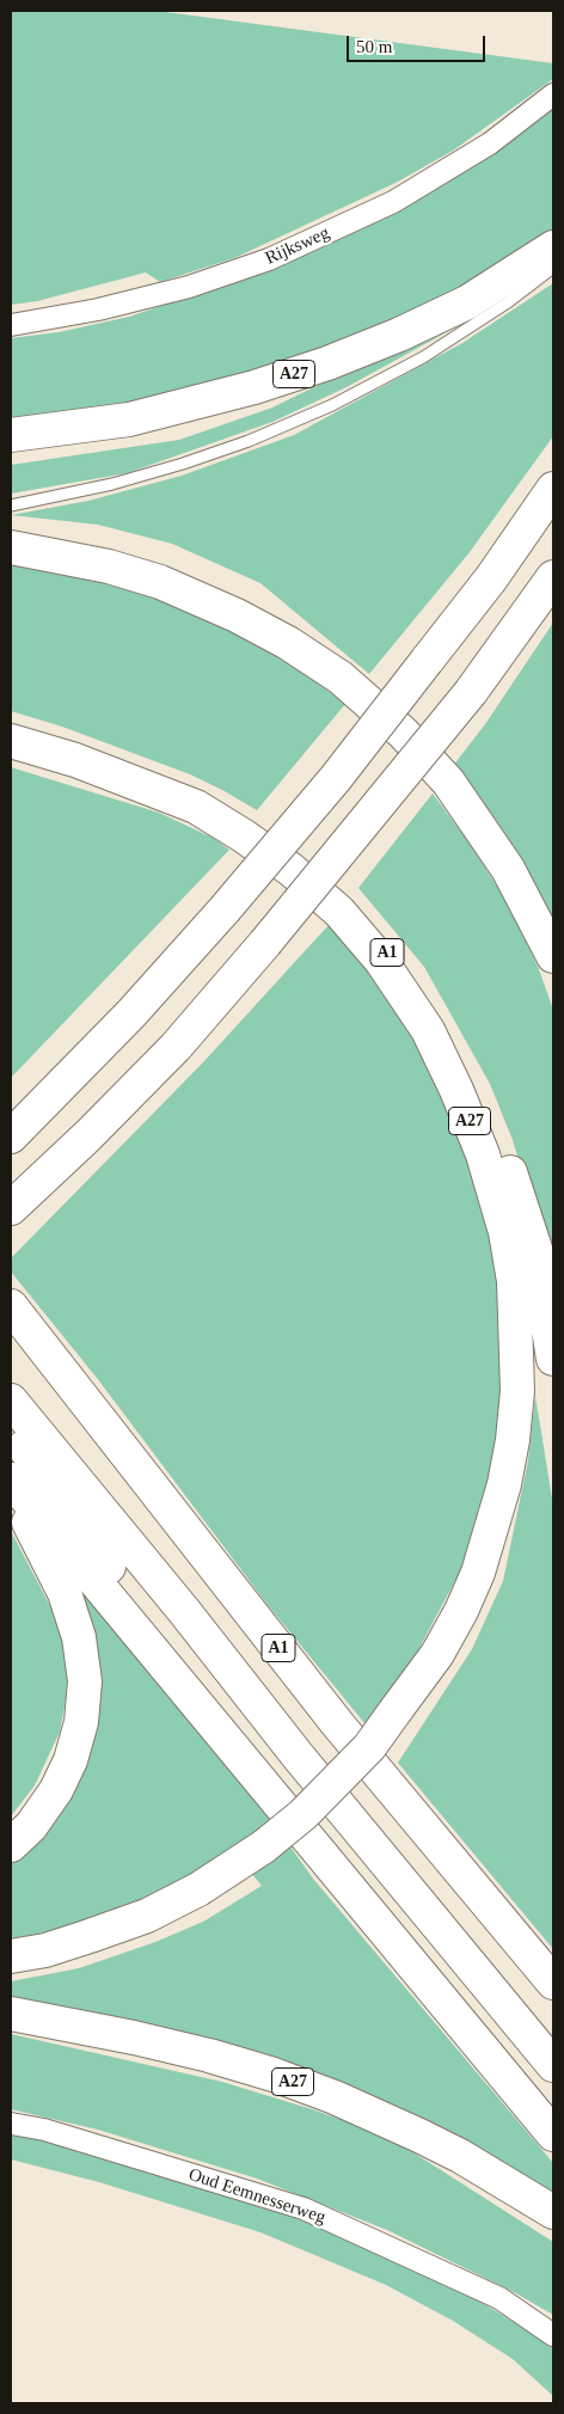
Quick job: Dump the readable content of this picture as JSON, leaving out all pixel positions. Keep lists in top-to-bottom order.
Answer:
{
  "streets": {
    "highway": ["A27", "A1"],
    "street": ["Rijksweg", "Oud Eemnesserweg"]
  },
  "scale_bar": "50 m"
}
